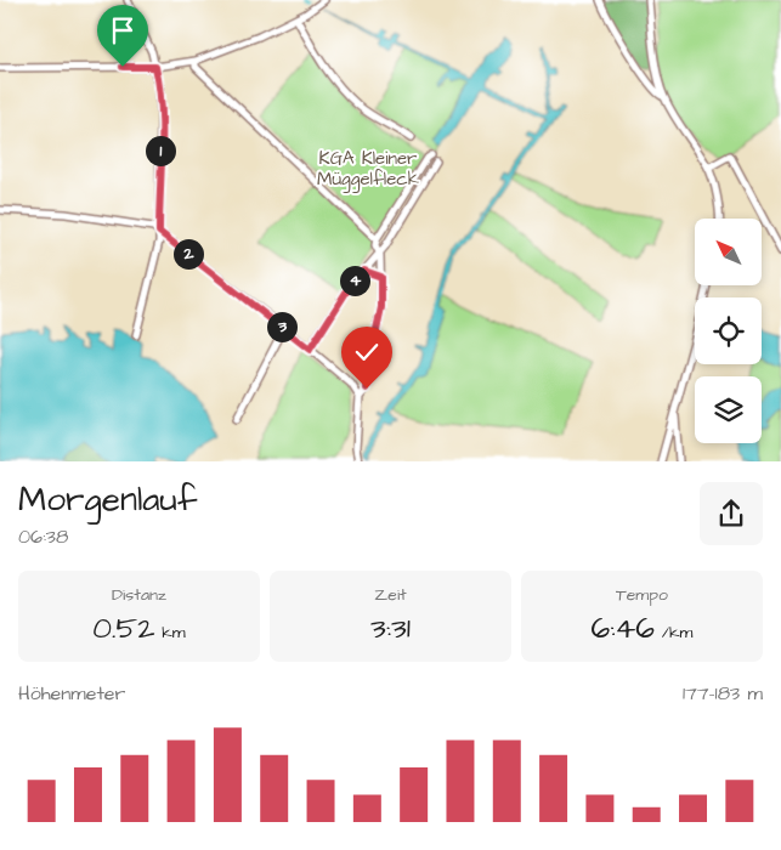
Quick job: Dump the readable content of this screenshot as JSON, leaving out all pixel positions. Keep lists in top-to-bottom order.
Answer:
{
  "parks": ["KGA Kleiner Müggelfleck"],
  "north": "top left",
  "page": {
    "pins": [
      "1",
      "2",
      "4",
      "3"
    ],
    "heading": ["Morgenlauf", "06:38"],
    "stats": [
      ["Distanz", "0.52 km"],
      ["Zeit", "3:31"],
      ["Tempo", "6:46 /km"]
    ],
    "chart": ["Höhenmeter", "177–183 m"]
  }
}
